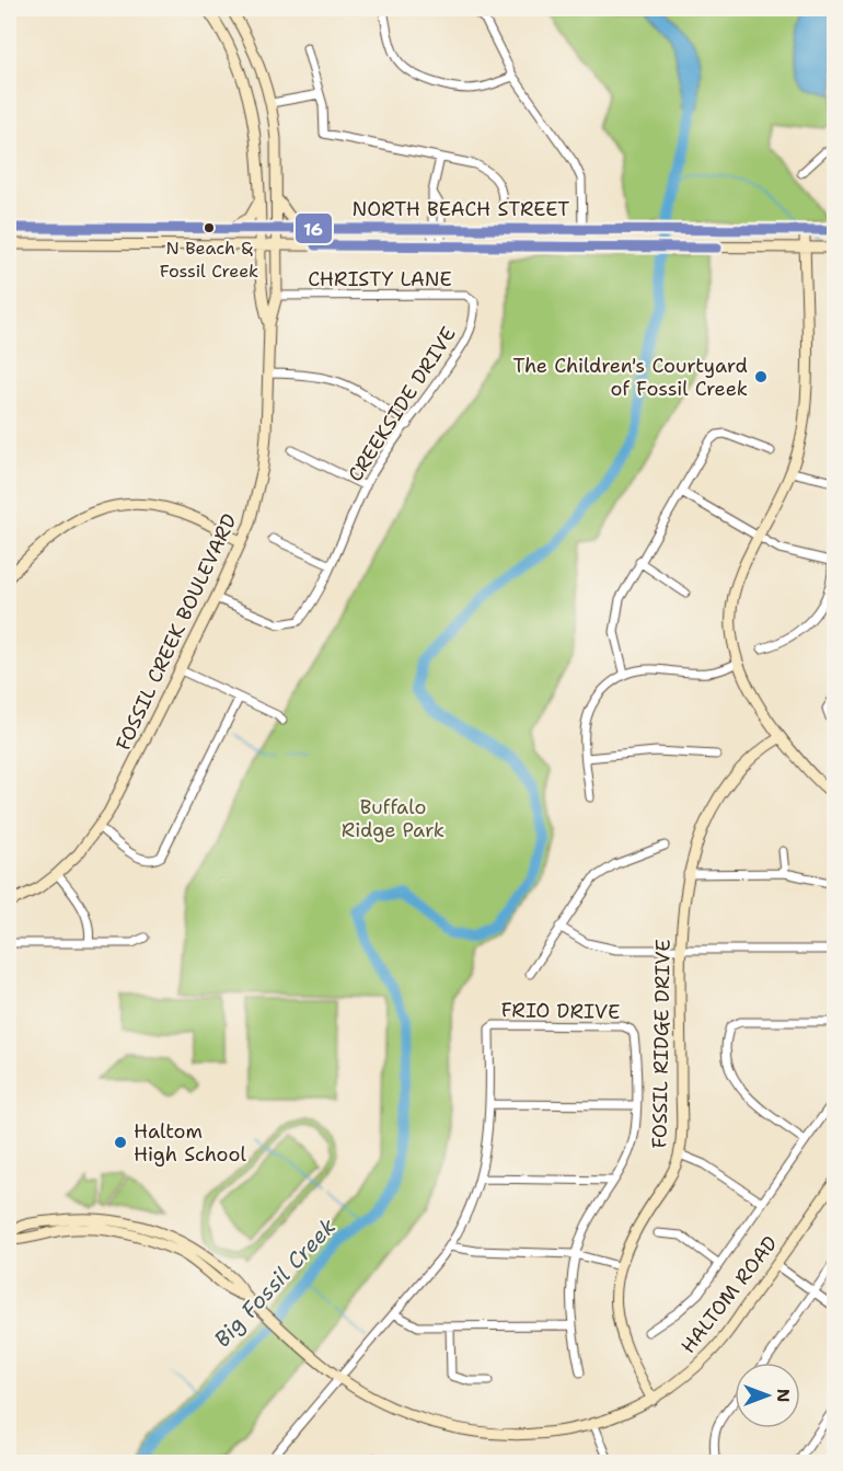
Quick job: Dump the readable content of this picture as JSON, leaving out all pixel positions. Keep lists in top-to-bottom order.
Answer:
{
  "streets": {
    "main road": [
      "NORTH BEACH STREET",
      "FOSSIL CREEK BOULEVARD",
      "FOSSIL RIDGE DRIVE",
      "HALTOM ROAD"
    ],
    "street": ["CHRISTY LANE", "CREEKSIDE DRIVE", "FRIO DRIVE"]
  },
  "crossings": [
    ["NORTH BEACH STREET", "FOSSIL CREEK BOULEVARD"],
    ["CHRISTY LANE", "CREEKSIDE DRIVE"],
    ["CHRISTY LANE", "FOSSIL CREEK BOULEVARD"],
    ["CREEKSIDE DRIVE", "FOSSIL CREEK BOULEVARD"],
    ["FOSSIL RIDGE DRIVE", "HALTOM ROAD"]
  ],
  "water": ["Big Fossil Creek"],
  "parks": ["Buffalo Ridge Park"],
  "places": ["N Beach & Fossil Creek", "The Children's Courtyard of Fossil Creek", "Haltom High School"],
  "lines": ["transit line 16"],
  "north": "right"
}
